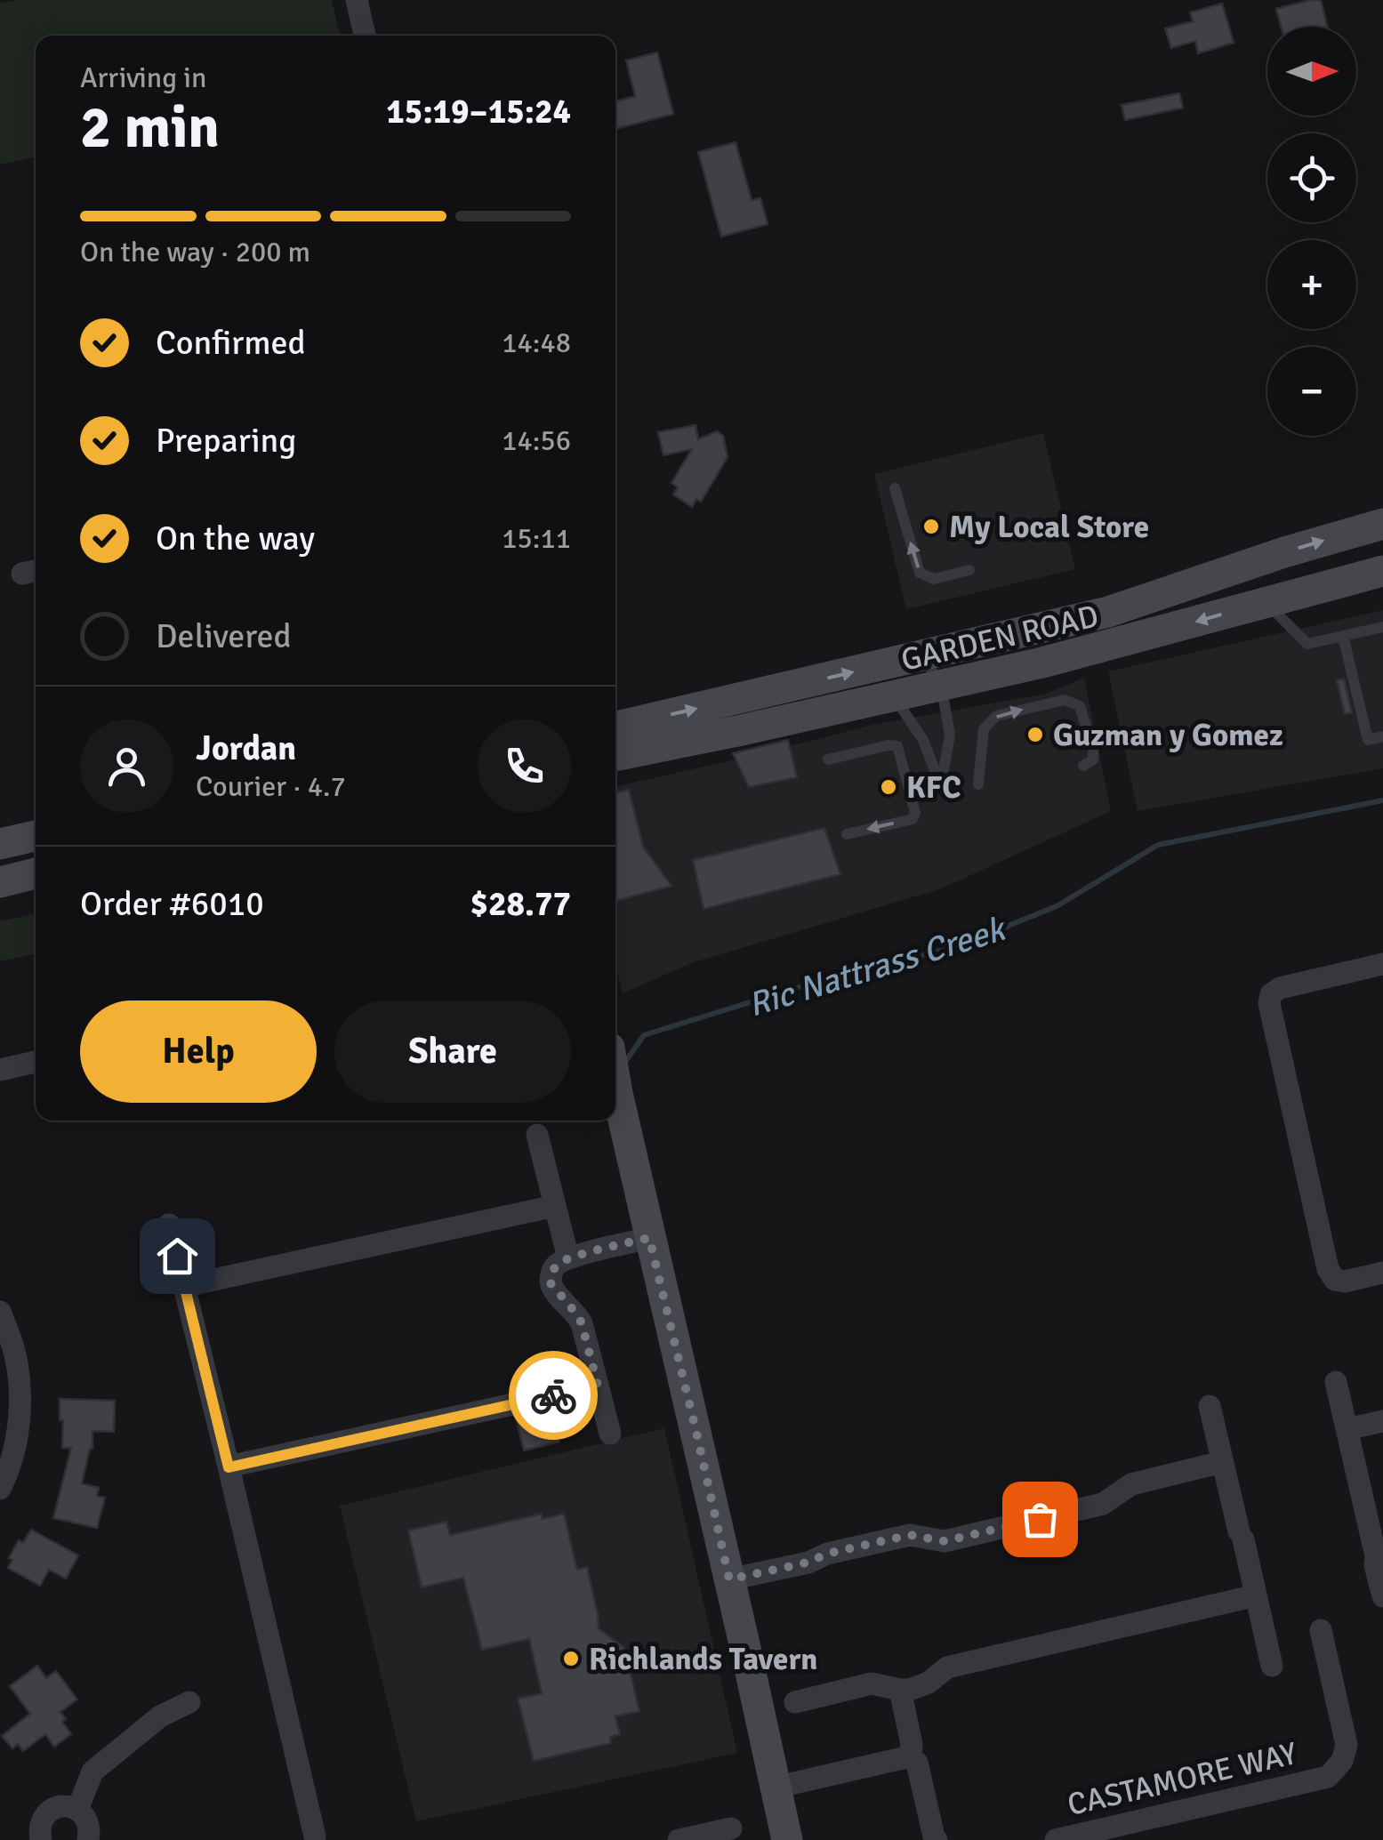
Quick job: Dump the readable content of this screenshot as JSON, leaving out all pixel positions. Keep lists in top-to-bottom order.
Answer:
{
  "streets": {
    "main road": ["GARDEN ROAD"],
    "street": ["CASTAMORE WAY"]
  },
  "water": ["Ric Nattrass Creek"],
  "places": [
    "My Local Store",
    "Guzman y Gomez",
    "KFC",
    "Richlands Tavern"
  ],
  "north": "right",
  "page": {
    "map_buttons": ["+", "−"],
    "heading": ["2 min", "Arriving in", "15:19–15:24"],
    "panel": [
      "Jordan",
      "Courier · 4.7",
      "Order #6010",
      "$28.77"
    ],
    "bar": "On the way · 200 m",
    "list": [
      ["Confirmed", "14:48"],
      ["Preparing", "14:56"],
      ["On the way", "15:11"],
      "Delivered"
    ],
    "buttons": ["Help", "Share"]
  }
}
